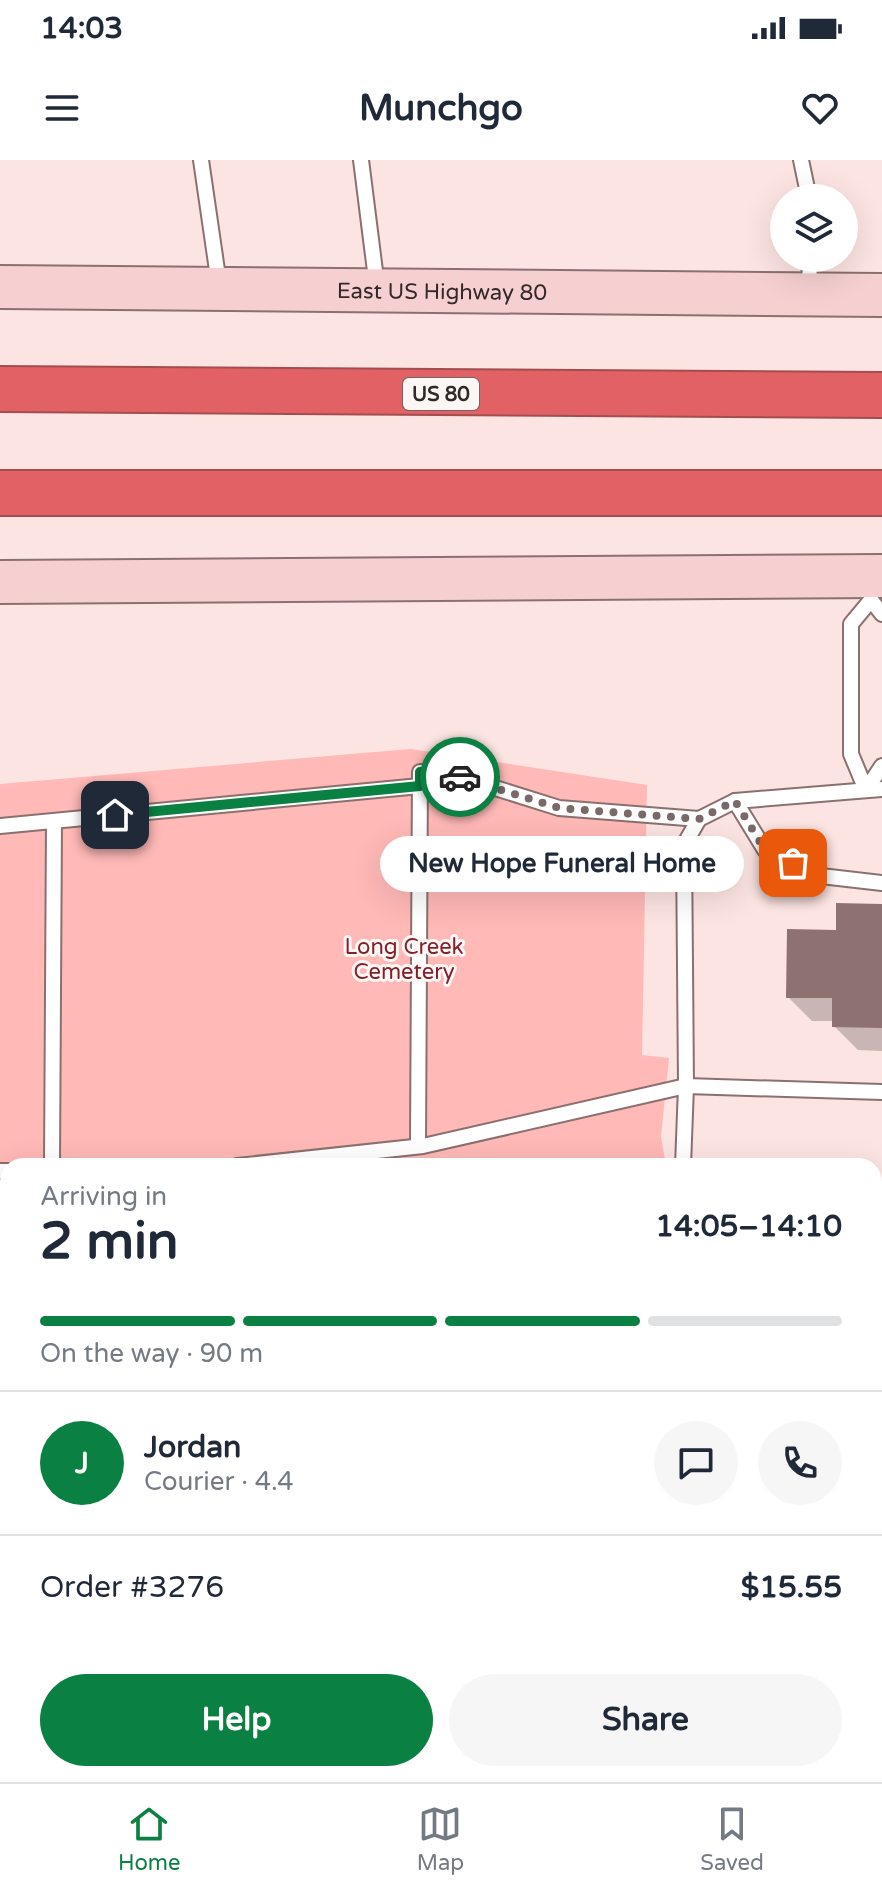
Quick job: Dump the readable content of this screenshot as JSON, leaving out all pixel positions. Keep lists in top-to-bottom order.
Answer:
{
  "streets": {
    "highway": ["US 80"],
    "main road": ["East US Highway 80"]
  },
  "parks": ["Long Creek Cemetery"],
  "places": ["New Hope Funeral Home"],
  "page": {
    "status": "14:03",
    "header": "Munchgo",
    "bubble": "New Hope Funeral Home",
    "heading": ["2 min", "Arriving in", "14:05–14:10"],
    "panel": [
      "Jordan",
      "Courier · 4.4",
      "Order #3276",
      "$15.55"
    ],
    "bar": "On the way · 90 m",
    "round": "J",
    "buttons": ["Help", "Share"],
    "tabs": ["Home", "Map", "Saved"]
  }
}
